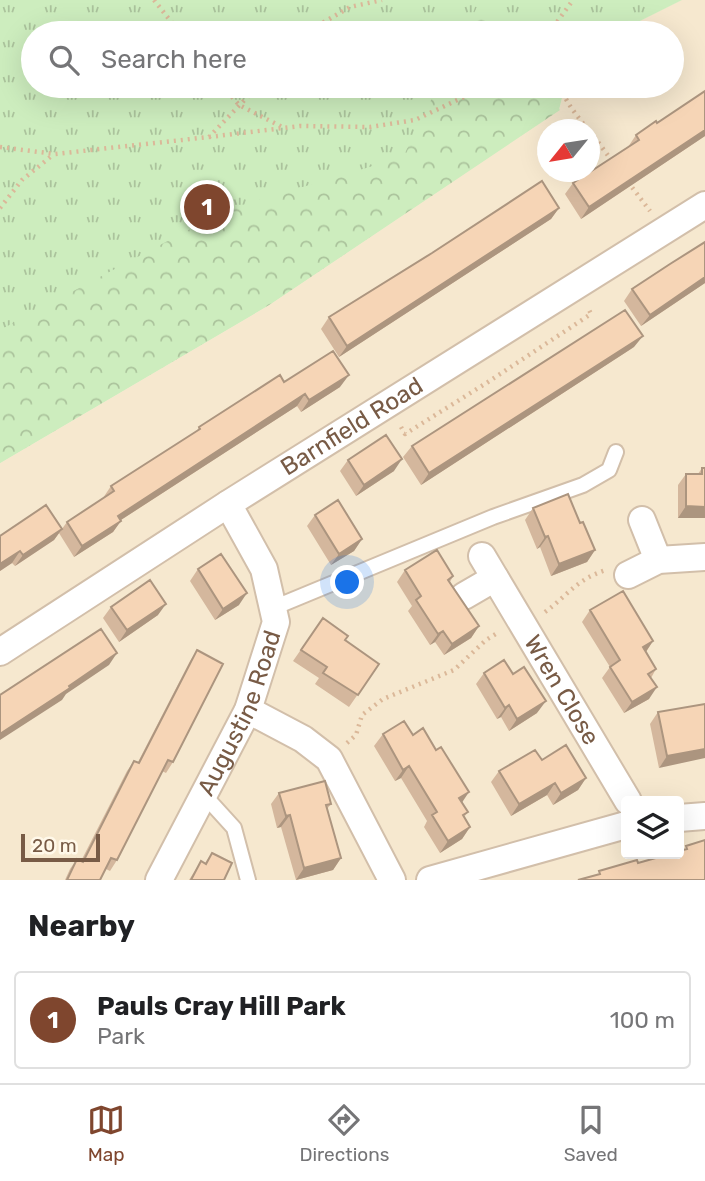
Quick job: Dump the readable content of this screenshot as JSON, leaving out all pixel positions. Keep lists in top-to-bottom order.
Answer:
{
  "streets": {
    "street": ["Barnfield Road", "Wren Close", "Augustine Road"]
  },
  "crossings": [
    ["Barnfield Road", "Augustine Road"]
  ],
  "scale_bar": "20 m",
  "north": "bottom left",
  "page": {
    "search": "Search here",
    "pins": "1",
    "scale": "20 m",
    "heading": "Nearby",
    "list": [
      {
        "mark": "1",
        "name": "Pauls Cray Hill Park",
        "note": "Park",
        "value": "100 m"
      }
    ],
    "nav": ["Map", "Directions", "Saved"]
  }
}
